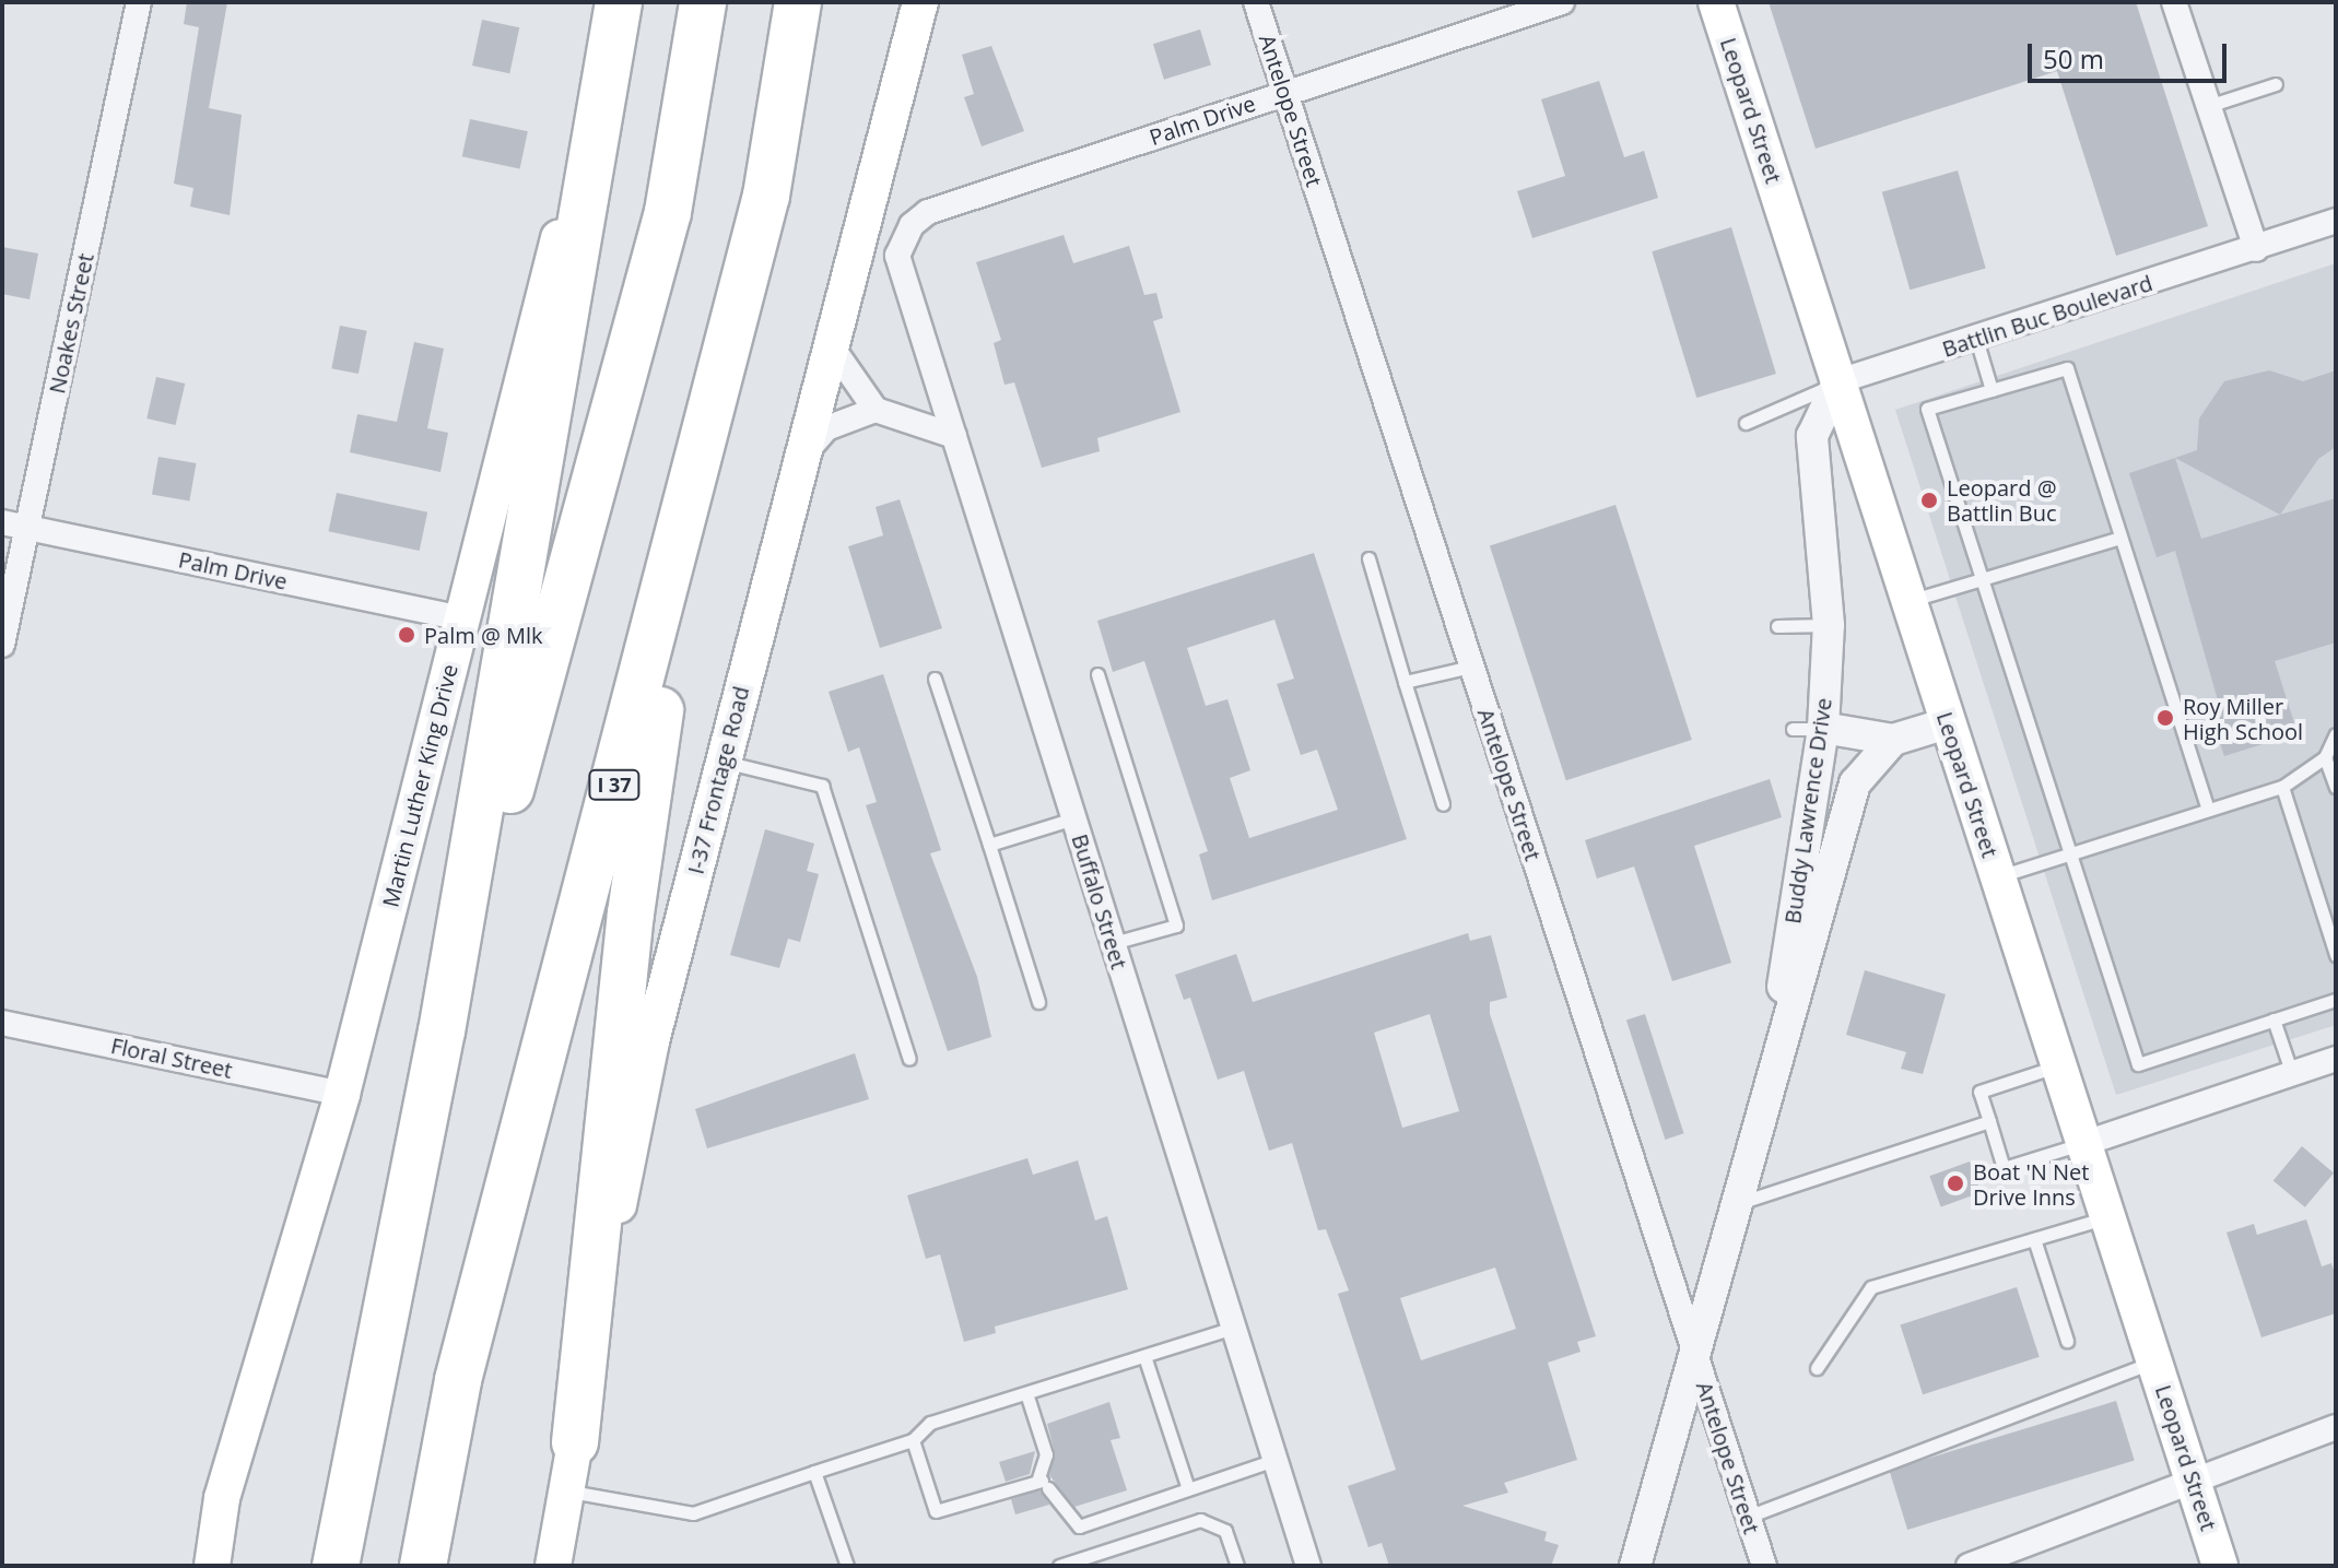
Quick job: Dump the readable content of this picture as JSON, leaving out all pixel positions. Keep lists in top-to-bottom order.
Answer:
{
  "streets": {
    "highway": ["I 37"],
    "main road": ["Leopard Street", "I-37 Frontage Road", "Martin Luther King Drive"],
    "street": [
      "Antelope Street",
      "Palm Drive",
      "Battlin Buc Boulevard",
      "Noakes Street",
      "Buddy Lawrence Drive",
      "Buffalo Street",
      "Floral Street"
    ]
  },
  "crossings": [
    ["Antelope Street", "Palm Drive"],
    ["Antelope Street", "Buddy Lawrence Drive"],
    ["Leopard Street", "Battlin Buc Boulevard"],
    ["Leopard Street", "Buddy Lawrence Drive"],
    ["Palm Drive", "Noakes Street"],
    ["Palm Drive", "Martin Luther King Drive"],
    ["Palm Drive", "Buffalo Street"],
    ["Battlin Buc Boulevard", "Buddy Lawrence Drive"],
    ["Martin Luther King Drive", "Floral Street"]
  ],
  "places": [
    "Leopard @ Battlin Buc",
    "Palm @ Mlk",
    "Roy Miller High School",
    "Boat 'N Net Drive Inns"
  ],
  "scale_bar": "50 m"
}
